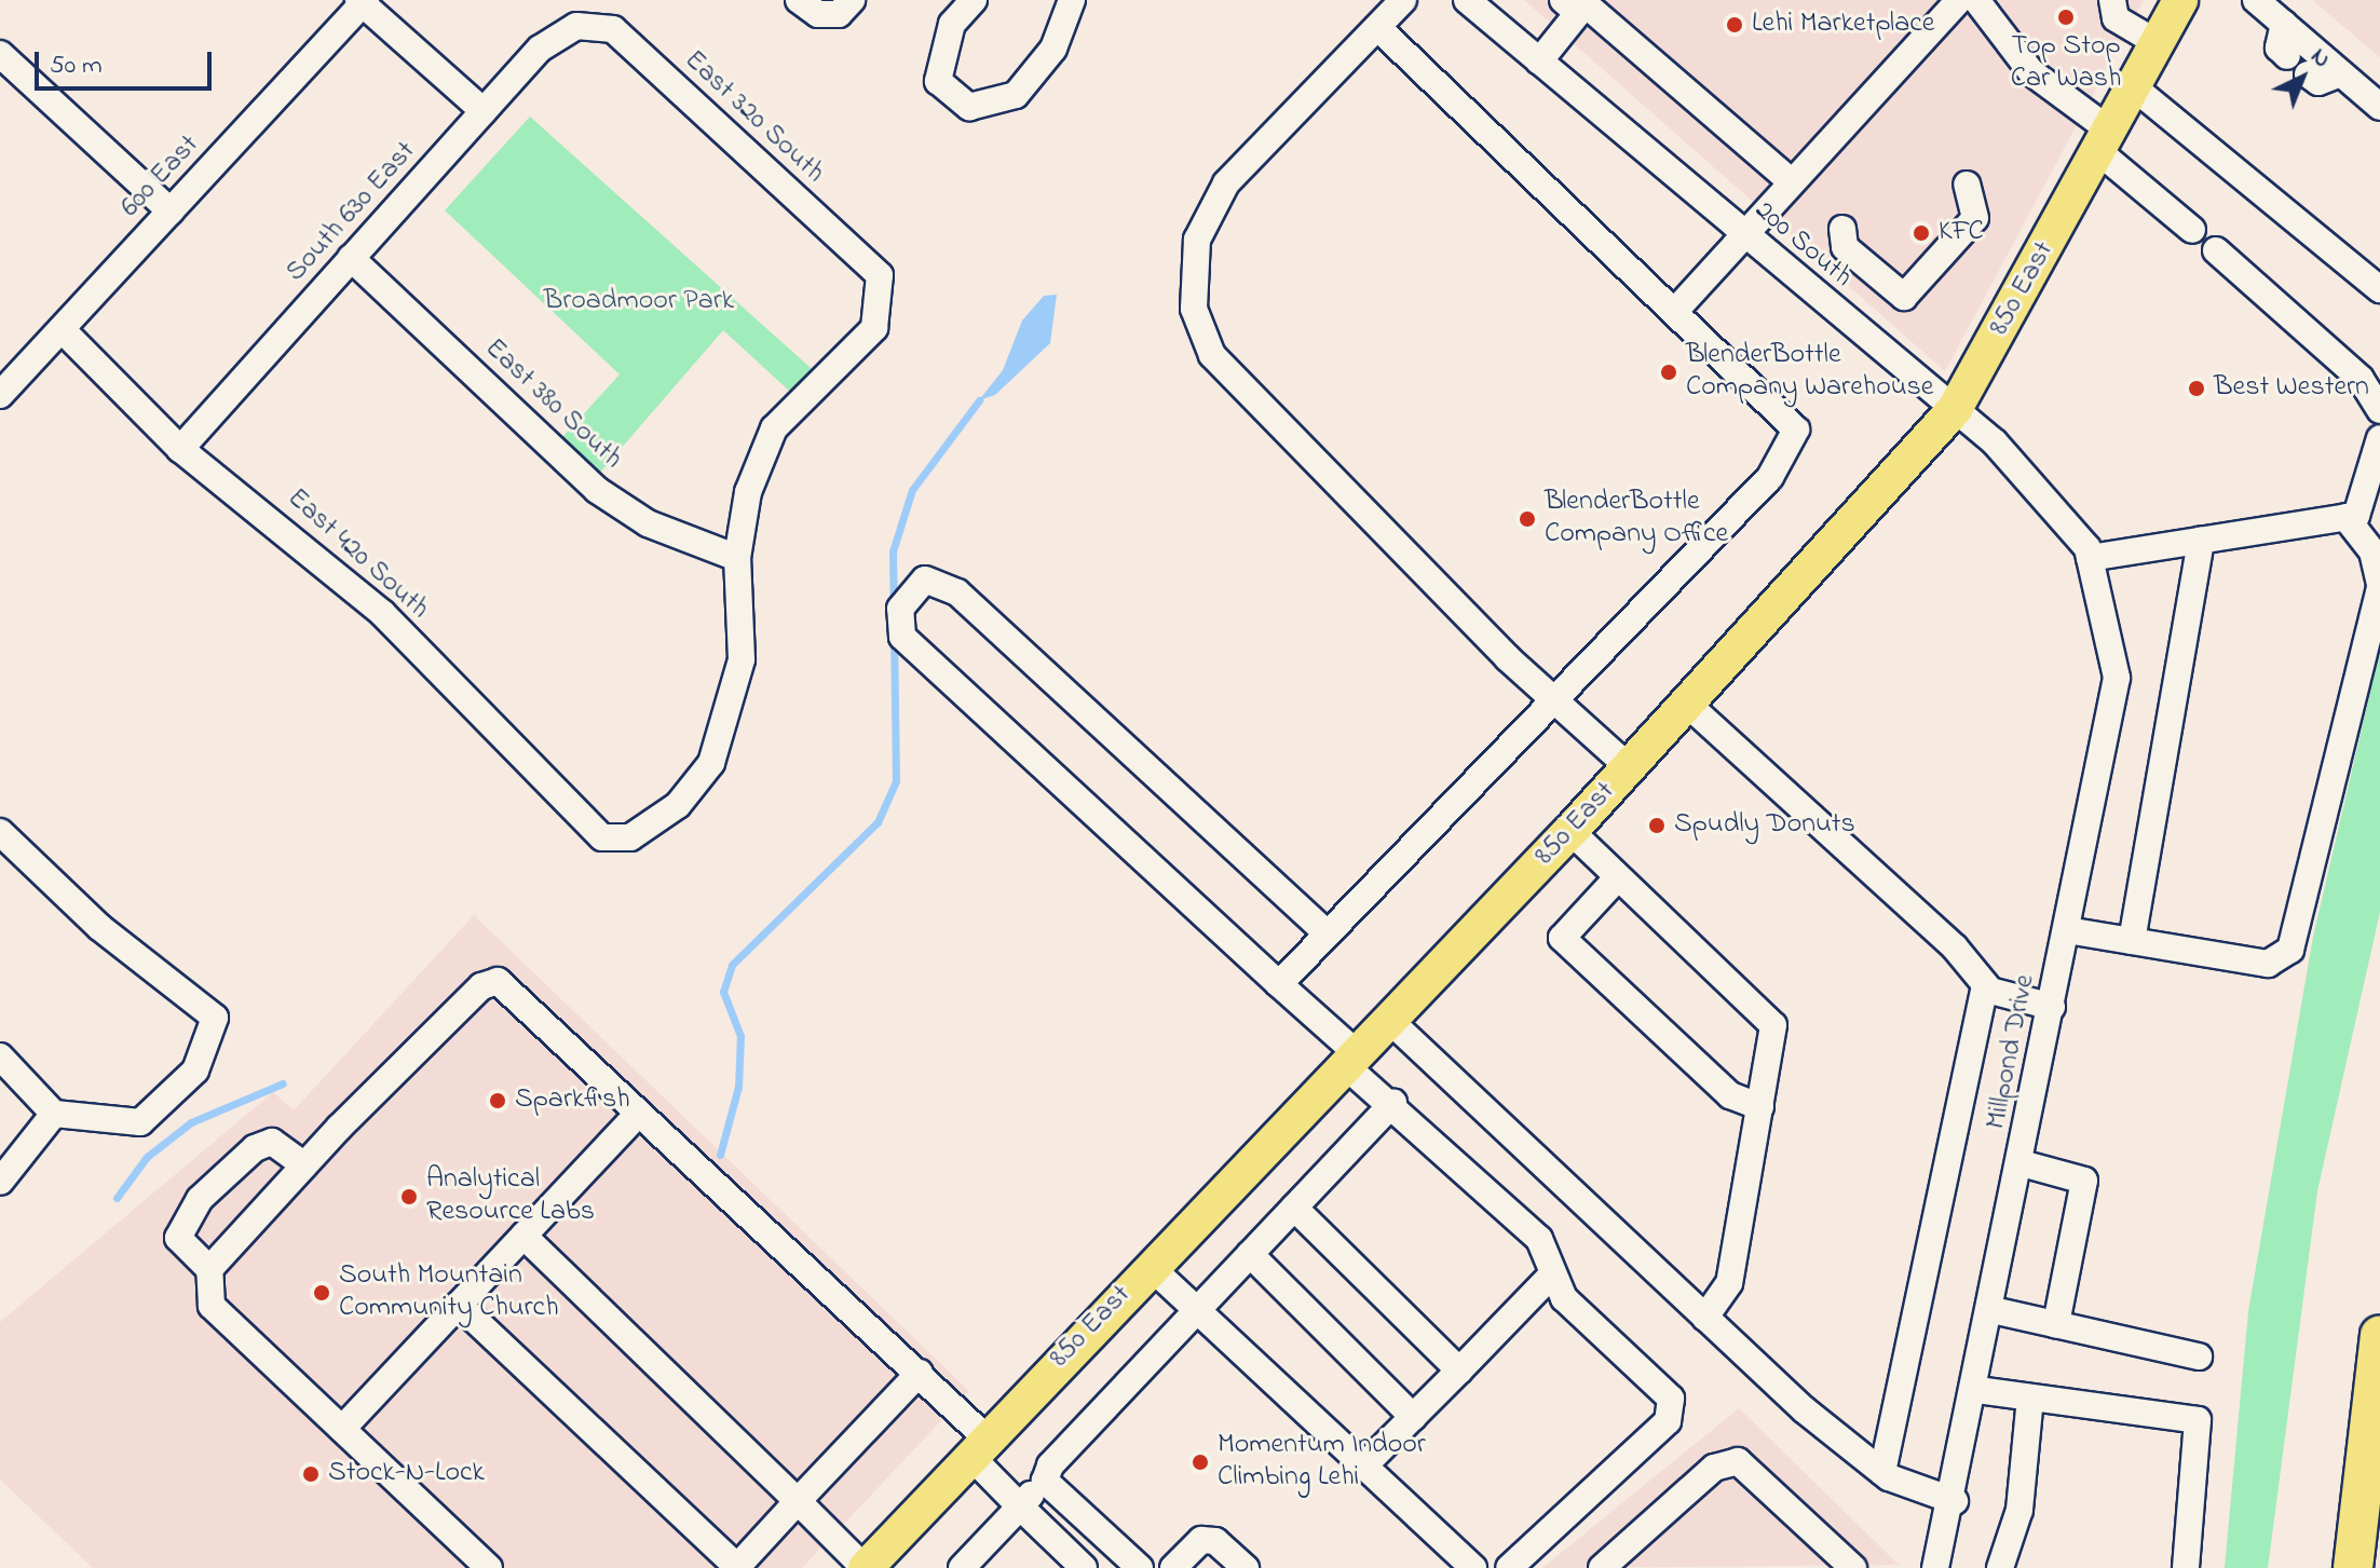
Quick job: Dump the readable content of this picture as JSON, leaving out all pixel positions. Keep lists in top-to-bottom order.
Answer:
{
  "streets": {
    "main road": ["850 East"],
    "street": [
      "East 320 South",
      "600 East",
      "South 630 East",
      "200 South",
      "East 380 South",
      "East 420 South",
      "Millpond Drive"
    ]
  },
  "crossings": [
    ["East 320 South", "South 630 East"],
    ["East 320 South", "East 380 South"],
    ["East 320 South", "East 420 South"],
    ["600 East", "East 420 South"],
    ["South 630 East", "East 380 South"],
    ["South 630 East", "East 420 South"],
    ["200 South", "850 East"],
    ["200 South", "Millpond Drive"],
    ["East 380 South", "East 420 South"]
  ],
  "parks": ["Broadmoor Park"],
  "places": [
    "Top Stop Car Wash",
    "Lehi Marketplace",
    "KFC",
    "BlenderBottle Company Warehouse",
    "Best Western",
    "BlenderBottle Company Office",
    "Spudly Donuts",
    "Sparkfish",
    "Analytical Resource Labs",
    "South Mountain Community Church",
    "Momentum Indoor Climbing Lehi",
    "Stock-N-Lock"
  ],
  "scale_bar": "50 m",
  "north": "top right"
}
